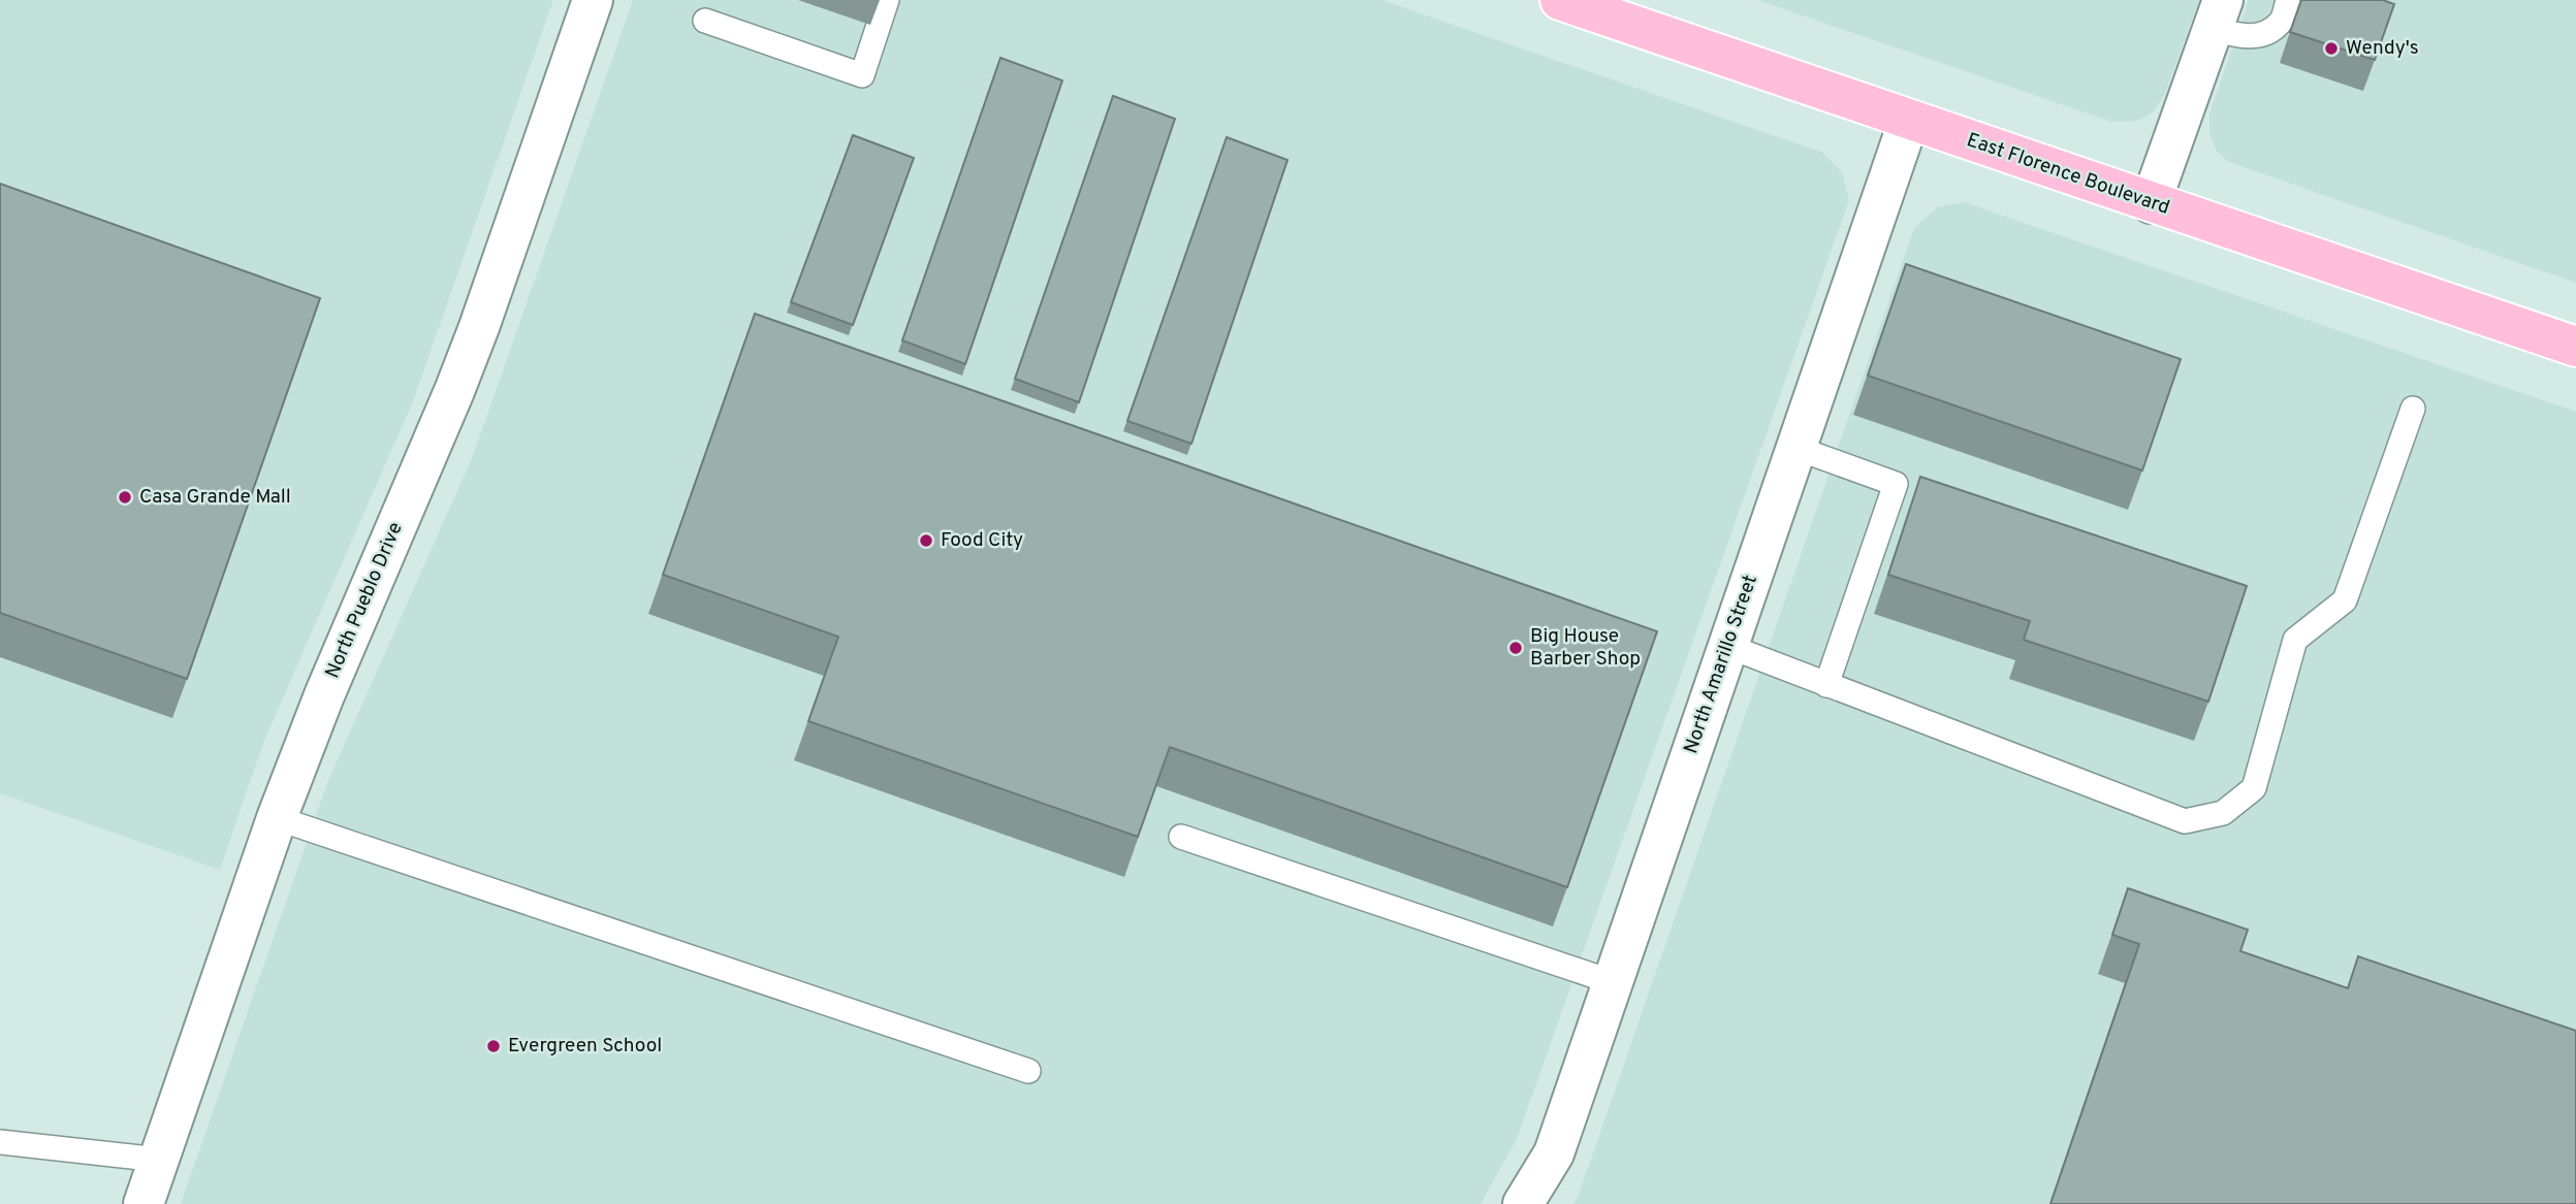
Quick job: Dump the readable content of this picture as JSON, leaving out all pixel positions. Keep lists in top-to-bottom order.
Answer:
{
  "streets": {
    "main road": ["East Florence Boulevard"],
    "street": ["North Pueblo Drive", "North Amarillo Street"]
  },
  "crossings": [
    ["East Florence Boulevard", "North Amarillo Street"]
  ],
  "places": [
    "Wendy's",
    "Casa Grande Mall",
    "Food City",
    "Big House Barber Shop",
    "Evergreen School"
  ]
}
